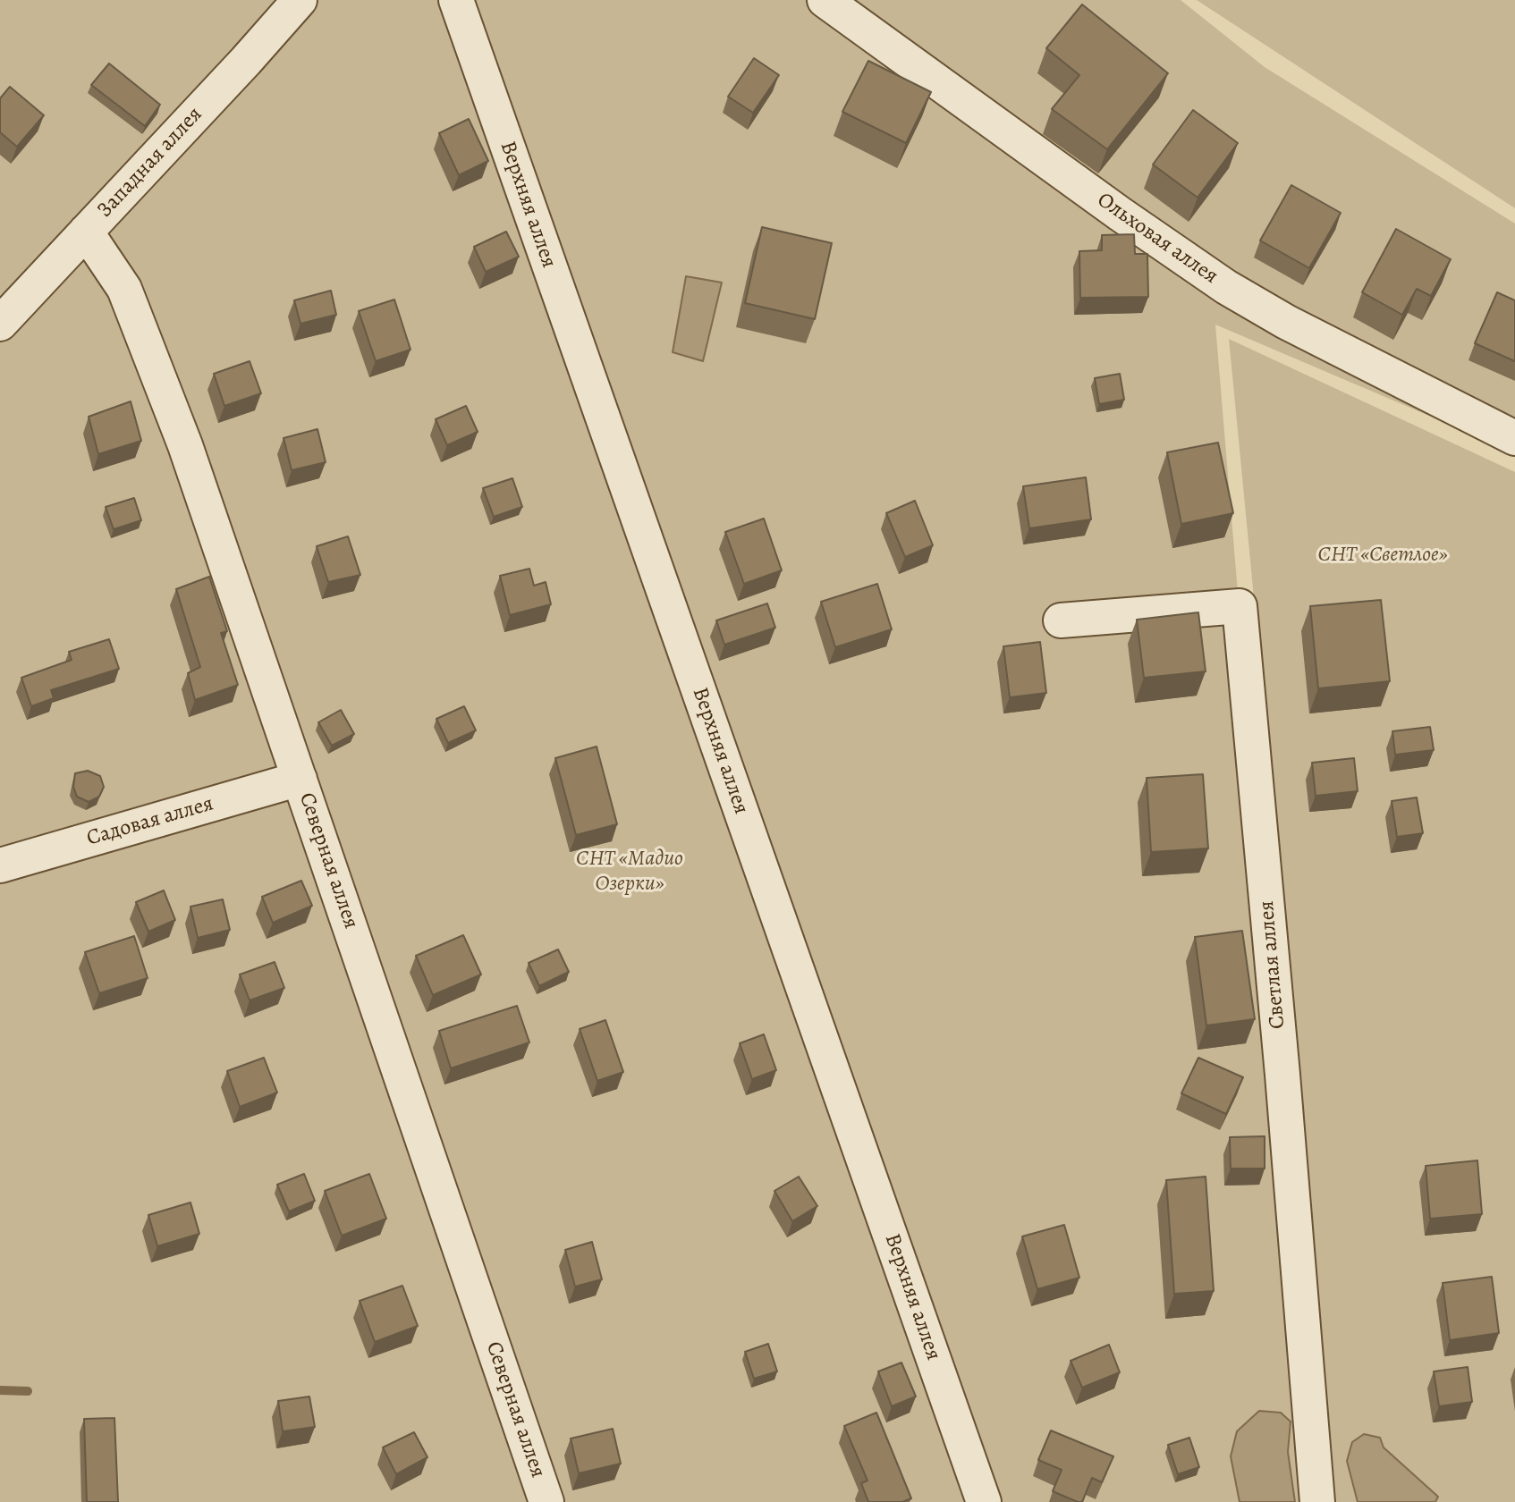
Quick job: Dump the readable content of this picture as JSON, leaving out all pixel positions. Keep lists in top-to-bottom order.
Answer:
{
  "streets": {
    "street": [
      "Западная аллея",
      "Верхняя аллея",
      "Ольховая аллея",
      "Садовая аллея",
      "Северная аллея",
      "Светлая аллея"
    ]
  },
  "crossings": [
    ["Западная аллея", "Северная аллея"],
    ["Садовая аллея", "Северная аллея"]
  ],
  "parks": ["СНТ «Светлое»", "СНТ «Мадио Озерки»"]
}
